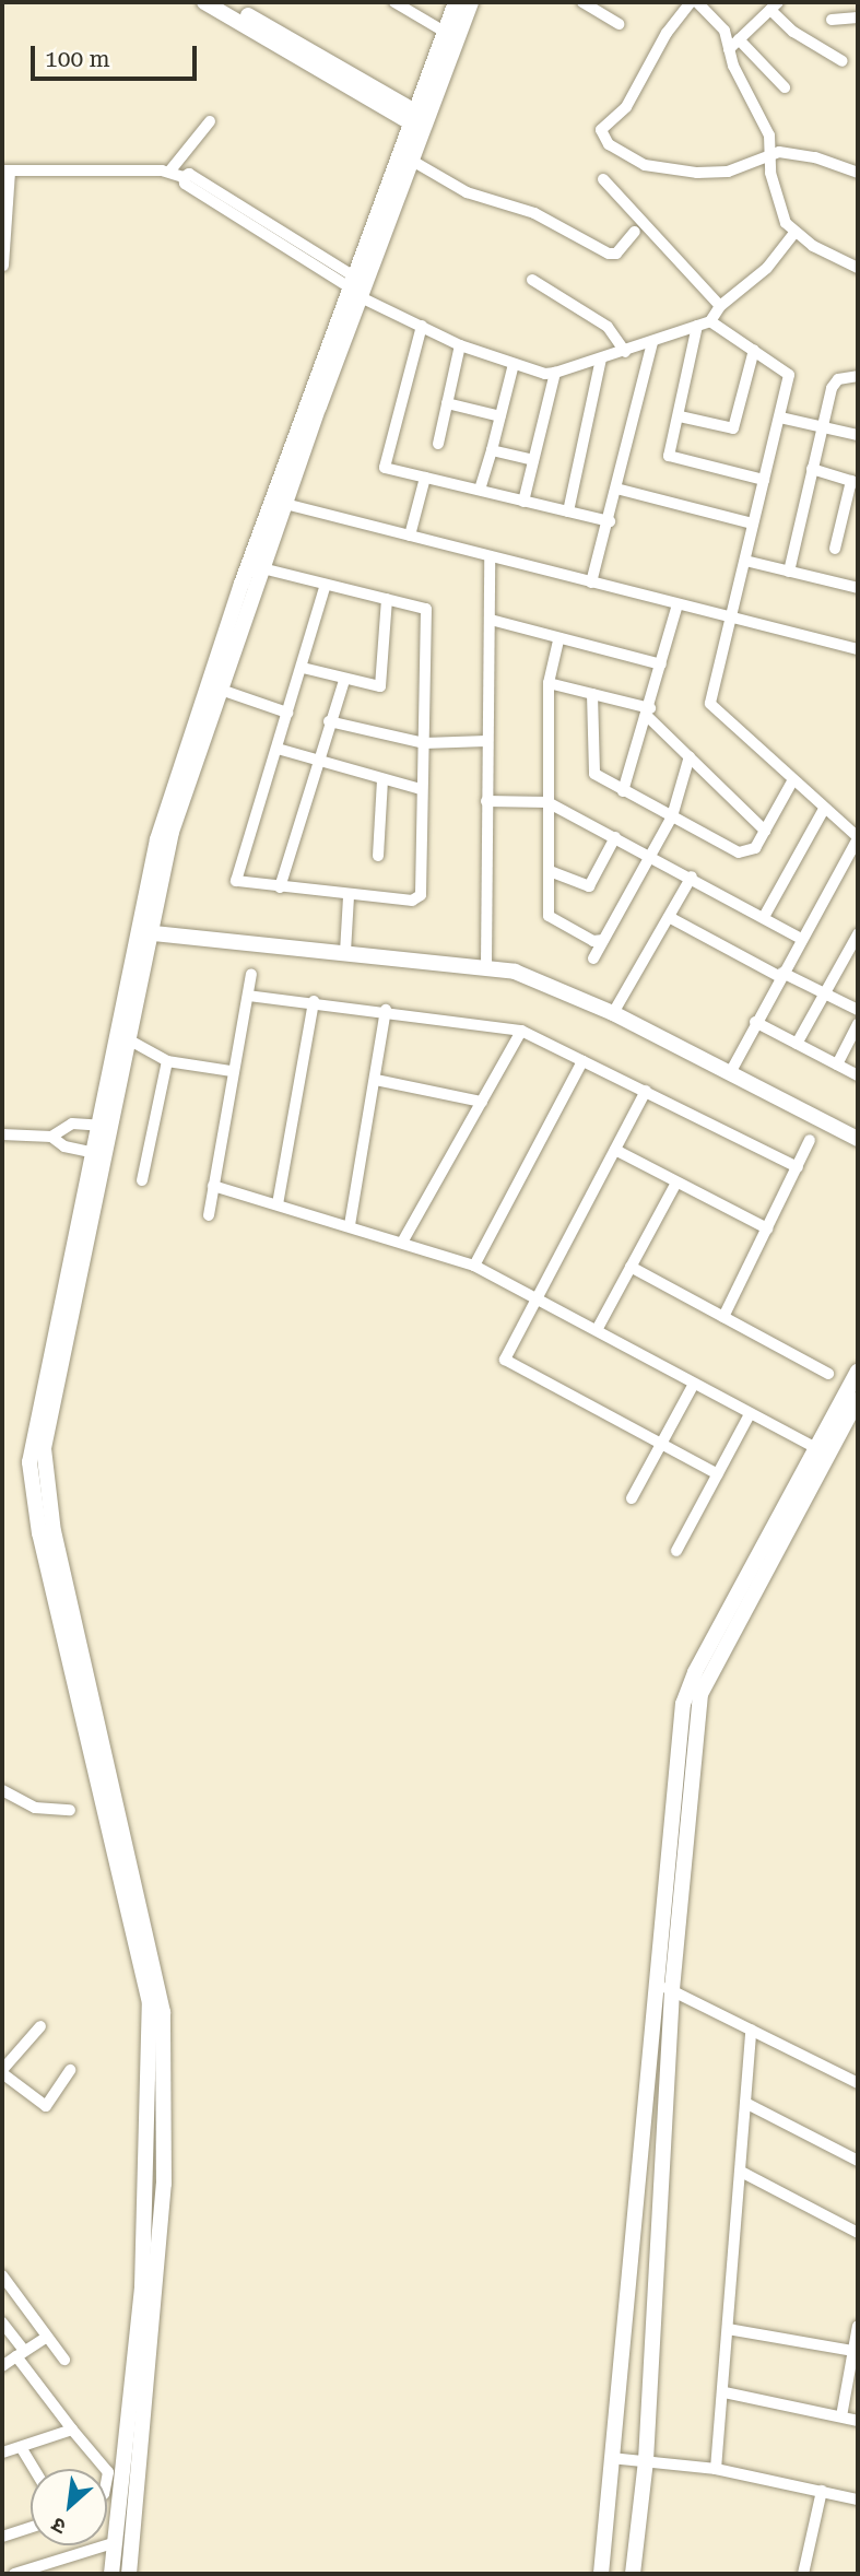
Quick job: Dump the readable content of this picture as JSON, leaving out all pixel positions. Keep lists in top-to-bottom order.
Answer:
{
  "scale_bar": "100 m",
  "north": "bottom left"
}
